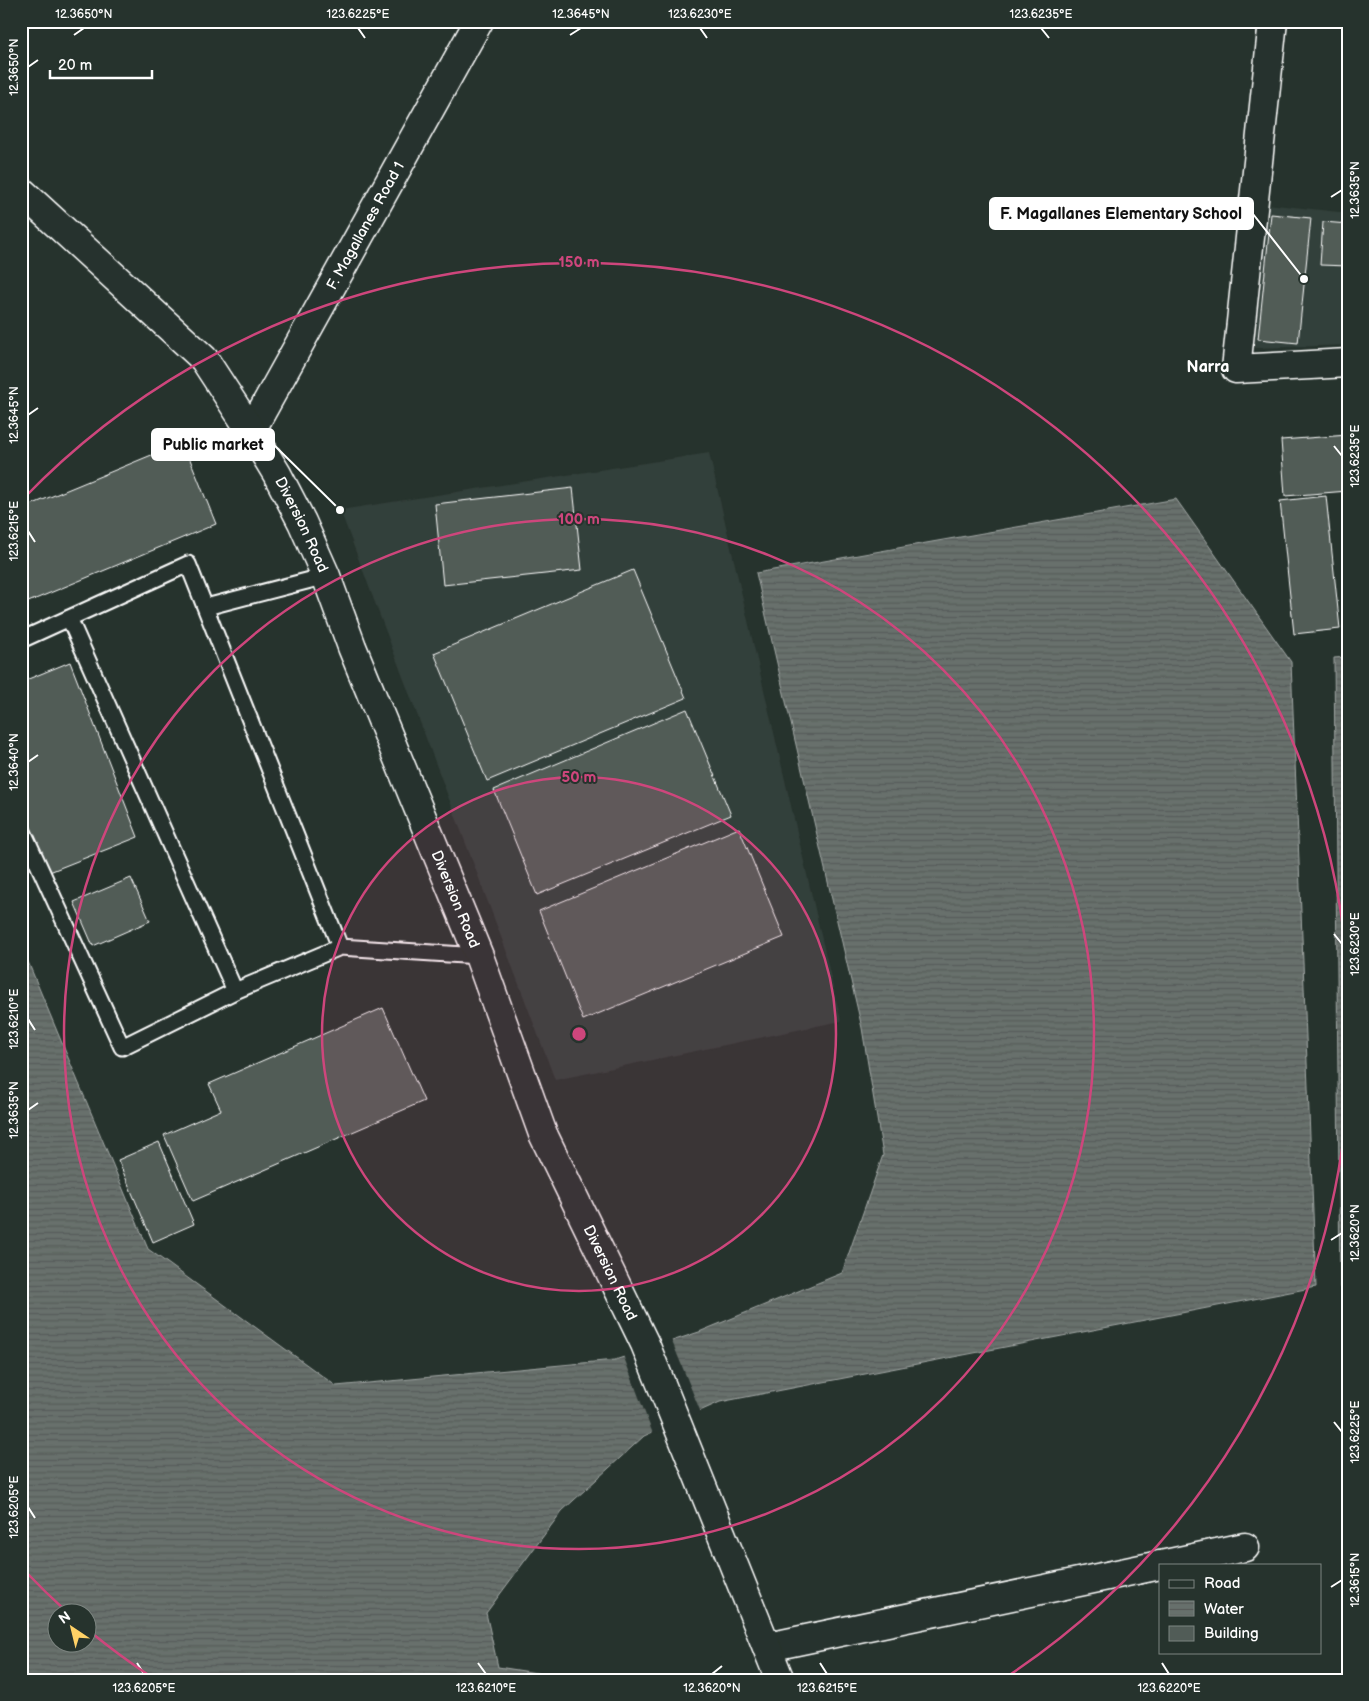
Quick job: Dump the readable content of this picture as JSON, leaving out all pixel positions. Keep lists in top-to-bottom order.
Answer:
{
  "streets": {
    "street": ["F. Magallanes Road 1", "Diversion Road"]
  },
  "crossings": [
    ["F. Magallanes Road 1", "Diversion Road"]
  ],
  "districts": ["Narra"],
  "places": ["F. Magallanes Elementary School", "Public market"],
  "legend": ["Road", "Water", "Building"],
  "scale_bar": "20 m",
  "north": "top left",
  "coordinates": [
    "12.3650°N",
    "123.6225°E",
    "12.3645°N",
    "123.6230°E",
    "123.6235°E",
    "12.3635°N",
    "123.6215°E",
    "12.3640°N",
    "123.6210°E",
    "12.3620°N",
    "123.6205°E",
    "12.3615°N",
    "123.6220°E"
  ],
  "rings": ["150 m", "100 m", "50 m"]
}
